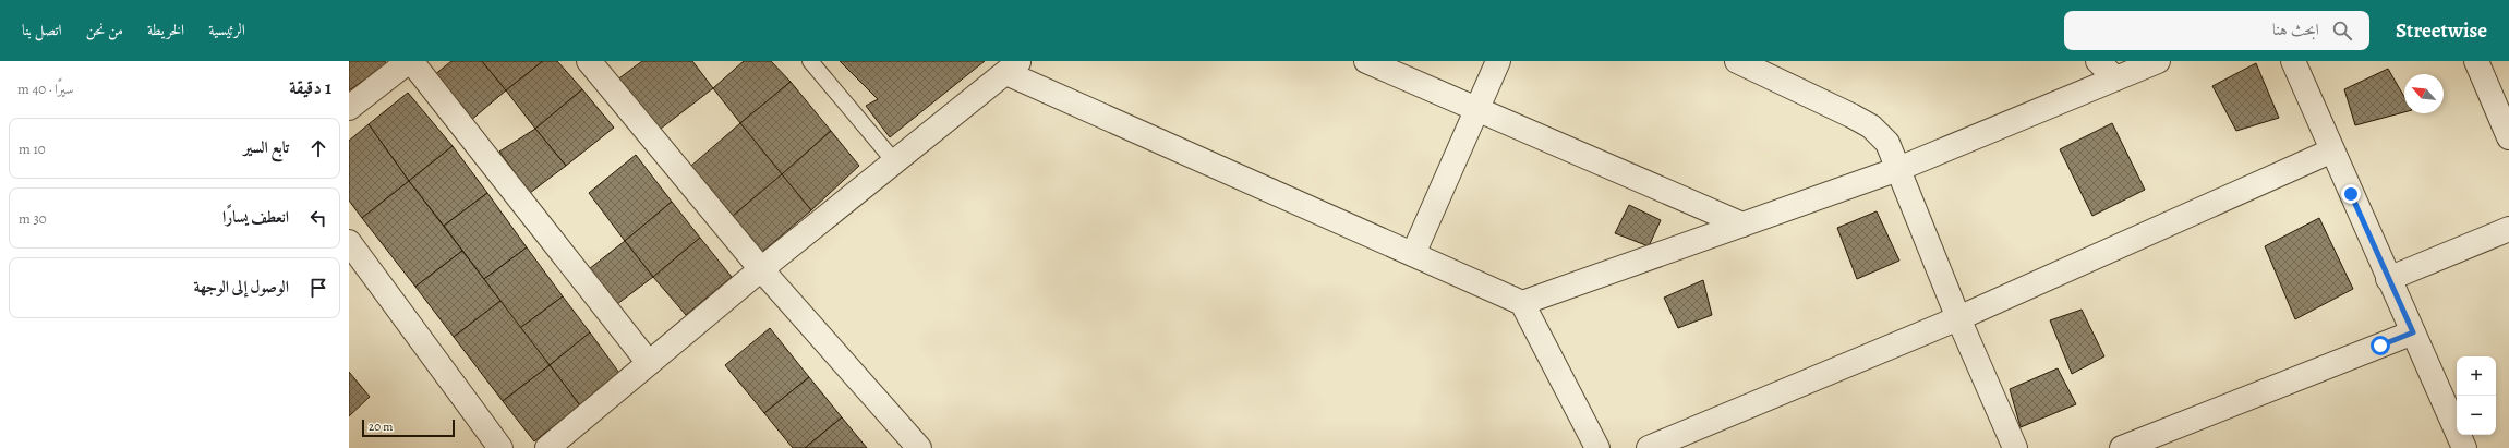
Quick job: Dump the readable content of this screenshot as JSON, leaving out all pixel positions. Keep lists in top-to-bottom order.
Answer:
{
  "scale_bar": "20 m",
  "north": "top left",
  "page": {
    "header": "Streetwise",
    "search": "ابحث هنا",
    "nav": [
      "الرئيسية",
      "الخريطة",
      "من نحن",
      "اتصل بنا"
    ],
    "heading": ["1 دقيقة", "سيرًا · 40 m"],
    "list": [
      ["تابع السير", "10 m"],
      ["انعطف يسارًا", "30 m"],
      "الوصول إلى الوجهة"
    ],
    "map_buttons": ["+", "−"],
    "scale": "20 m"
  }
}
